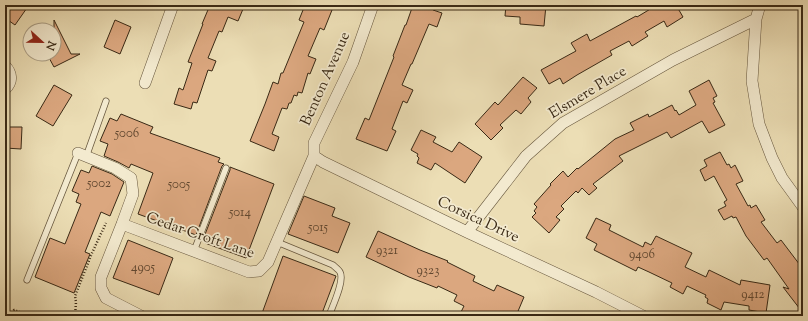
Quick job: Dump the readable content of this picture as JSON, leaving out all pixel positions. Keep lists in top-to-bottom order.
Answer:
{
  "streets": {
    "street": [
      "Benton Avenue",
      "Elsmere Place",
      "Corsica Drive",
      "Cedar Croft Lane"
    ]
  },
  "crossings": [
    ["Benton Avenue", "Corsica Drive"],
    ["Benton Avenue", "Cedar Croft Lane"],
    ["Elsmere Place", "Corsica Drive"],
    ["Corsica Drive", "Cedar Croft Lane"]
  ],
  "house_numbers": [
    "5006",
    "5002",
    "5005",
    "5014",
    "5015",
    "9321",
    "9406",
    "4905",
    "9323",
    "9412"
  ],
  "north": "right"
}
